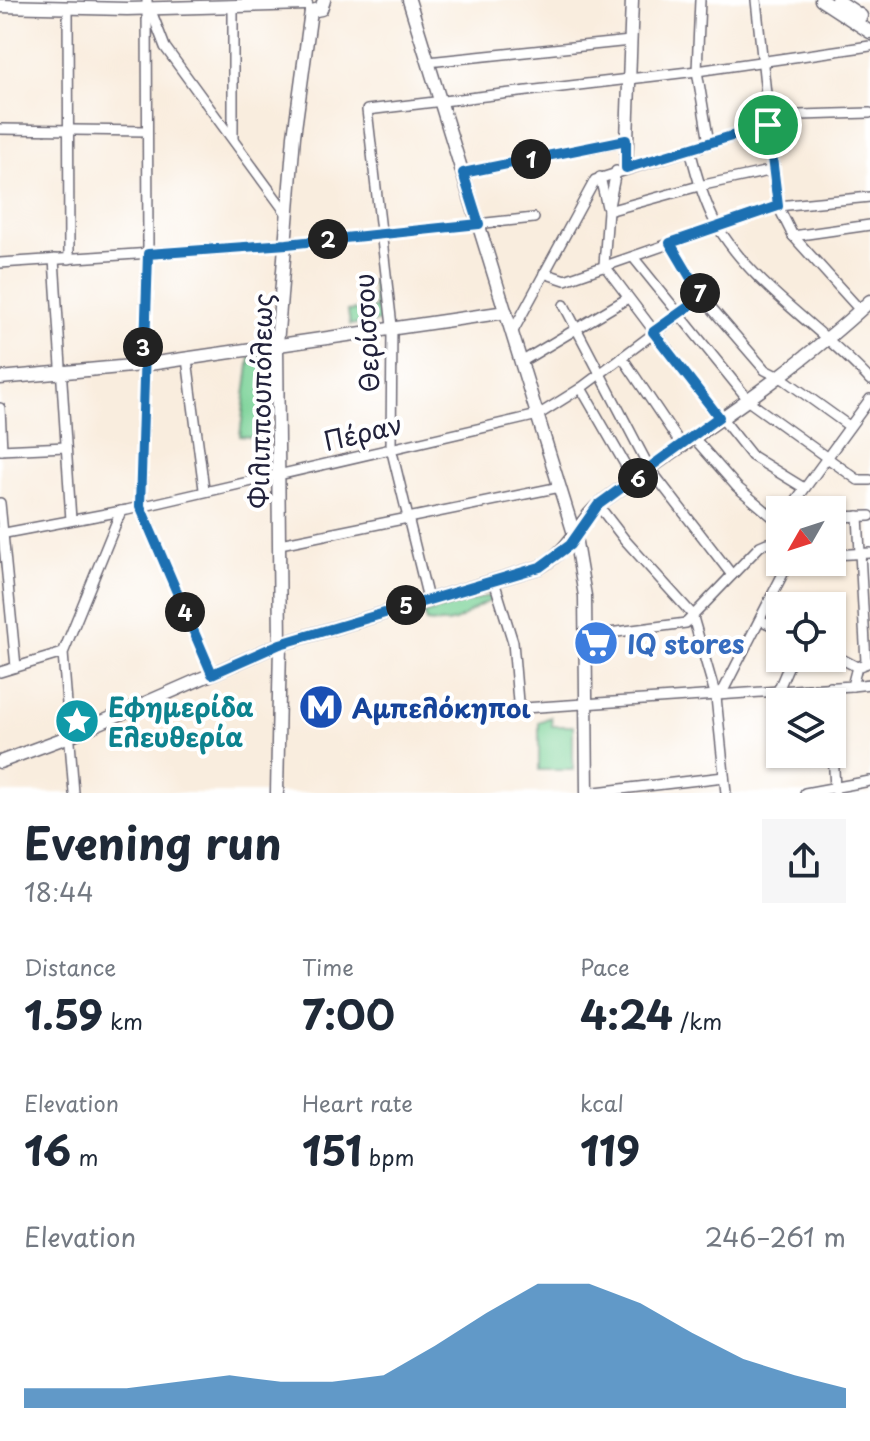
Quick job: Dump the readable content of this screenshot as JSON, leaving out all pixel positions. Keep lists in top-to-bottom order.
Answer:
{
  "streets": {
    "main road": ["Φιλιππουπόλεως"],
    "street": ["Θερίσσου", "Πέραν"]
  },
  "crossings": [
    ["Θερίσσου", "Πέραν"],
    ["Φιλιππουπόλεως", "Πέραν"]
  ],
  "places": {
    "supermarket": ["IQ stores"],
    "metro station": ["Αμπελόκηποι"],
    "place": ["Εφημερίδα Ελευθερία"]
  },
  "north": "bottom left",
  "page": {
    "pins": [
      "1",
      "2",
      "7",
      "3",
      "6",
      "5",
      "4"
    ],
    "heading": ["Evening run", "18:44"],
    "stats": [
      ["Distance", "1.59 km"],
      ["Time", "7:00"],
      ["Pace", "4:24 /km"],
      ["Elevation", "16 m"],
      ["Heart rate", "151 bpm"],
      ["kcal", "119"]
    ],
    "chart": ["Elevation", "246–261 m"]
  }
}
